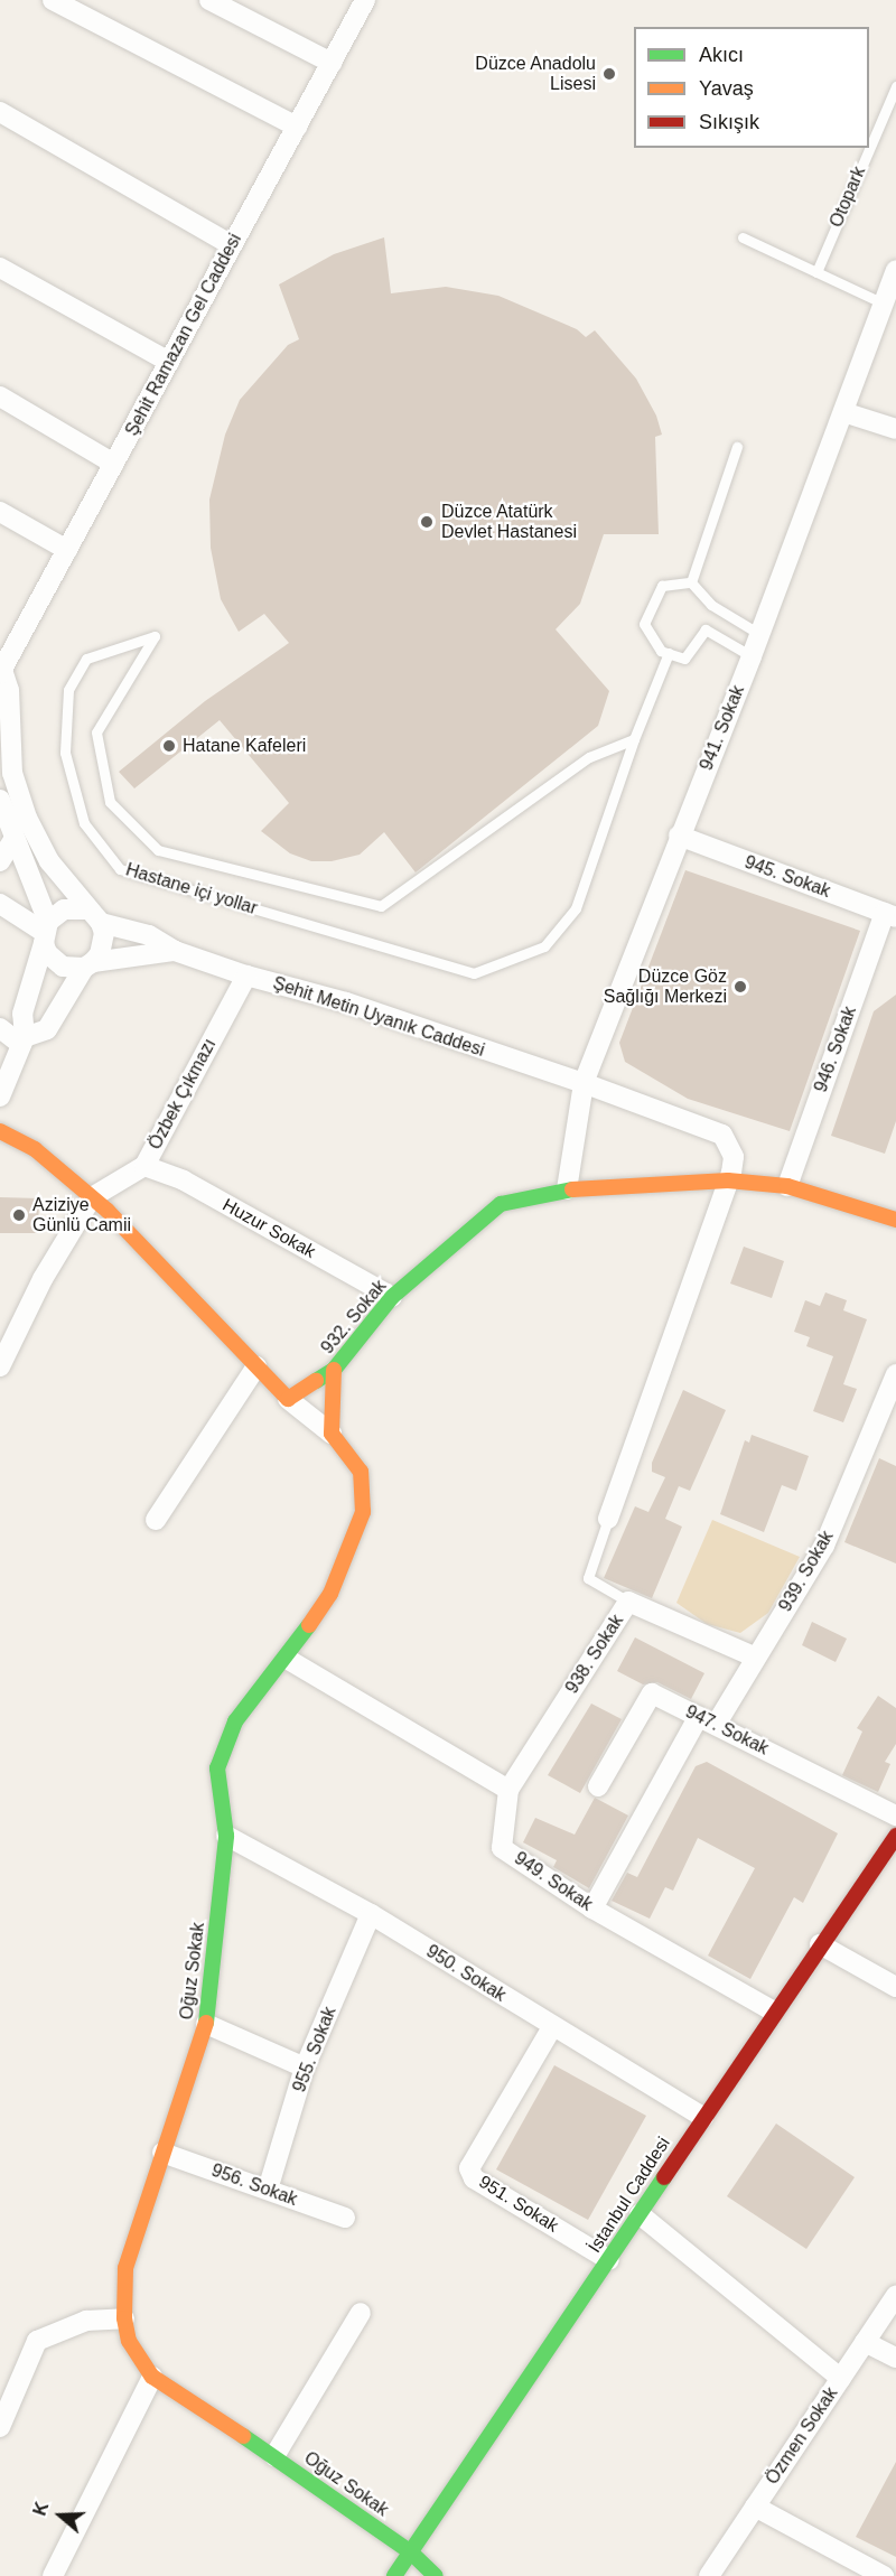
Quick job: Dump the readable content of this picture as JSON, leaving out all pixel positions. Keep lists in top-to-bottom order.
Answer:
{
  "streets": {
    "street": [
      "Şehit Ramazan Gel Caddesi",
      "941. Sokak",
      "945. Sokak",
      "Şehit Metin Uyanık Caddesi",
      "946. Sokak",
      "Özbek Çıkmazı",
      "Huzur Sokak",
      "932. Sokak",
      "939. Sokak",
      "938. Sokak",
      "947. Sokak",
      "949. Sokak",
      "Oğuz Sokak",
      "950. Sokak",
      "955. Sokak",
      "956. Sokak",
      "İstanbul Caddesi",
      "951. Sokak",
      "Özmen Sokak"
    ],
    "lane": ["Otopark", "Hastane içi yollar"]
  },
  "crossings": [
    ["941. Sokak", "945. Sokak"],
    ["941. Sokak", "Şehit Metin Uyanık Caddesi"],
    ["941. Sokak", "932. Sokak"],
    ["945. Sokak", "946. Sokak"],
    ["Şehit Metin Uyanık Caddesi", "Özbek Çıkmazı"],
    ["Şehit Metin Uyanık Caddesi", "932. Sokak"],
    ["946. Sokak", "932. Sokak"],
    ["Özbek Çıkmazı", "Huzur Sokak"],
    ["Huzur Sokak", "932. Sokak"],
    ["939. Sokak", "938. Sokak"],
    ["939. Sokak", "947. Sokak"],
    ["939. Sokak", "949. Sokak"],
    ["938. Sokak", "949. Sokak"],
    ["949. Sokak", "İstanbul Caddesi"],
    ["Oğuz Sokak", "950. Sokak"],
    ["Oğuz Sokak", "956. Sokak"],
    ["Oğuz Sokak", "İstanbul Caddesi"],
    ["950. Sokak", "955. Sokak"],
    ["950. Sokak", "İstanbul Caddesi"],
    ["950. Sokak", "951. Sokak"],
    ["955. Sokak", "956. Sokak"],
    ["İstanbul Caddesi", "951. Sokak"]
  ],
  "places": [
    "Düzce Anadolu Lisesi",
    "Düzce Atatürk Devlet Hastanesi",
    "Hatane Kafeleri",
    "Düzce Göz Sağlığı Merkezi",
    "Aziziye Günlü Camii"
  ],
  "legend": ["Akıcı", "Yavaş", "Sıkışık"],
  "north": "left"
}
